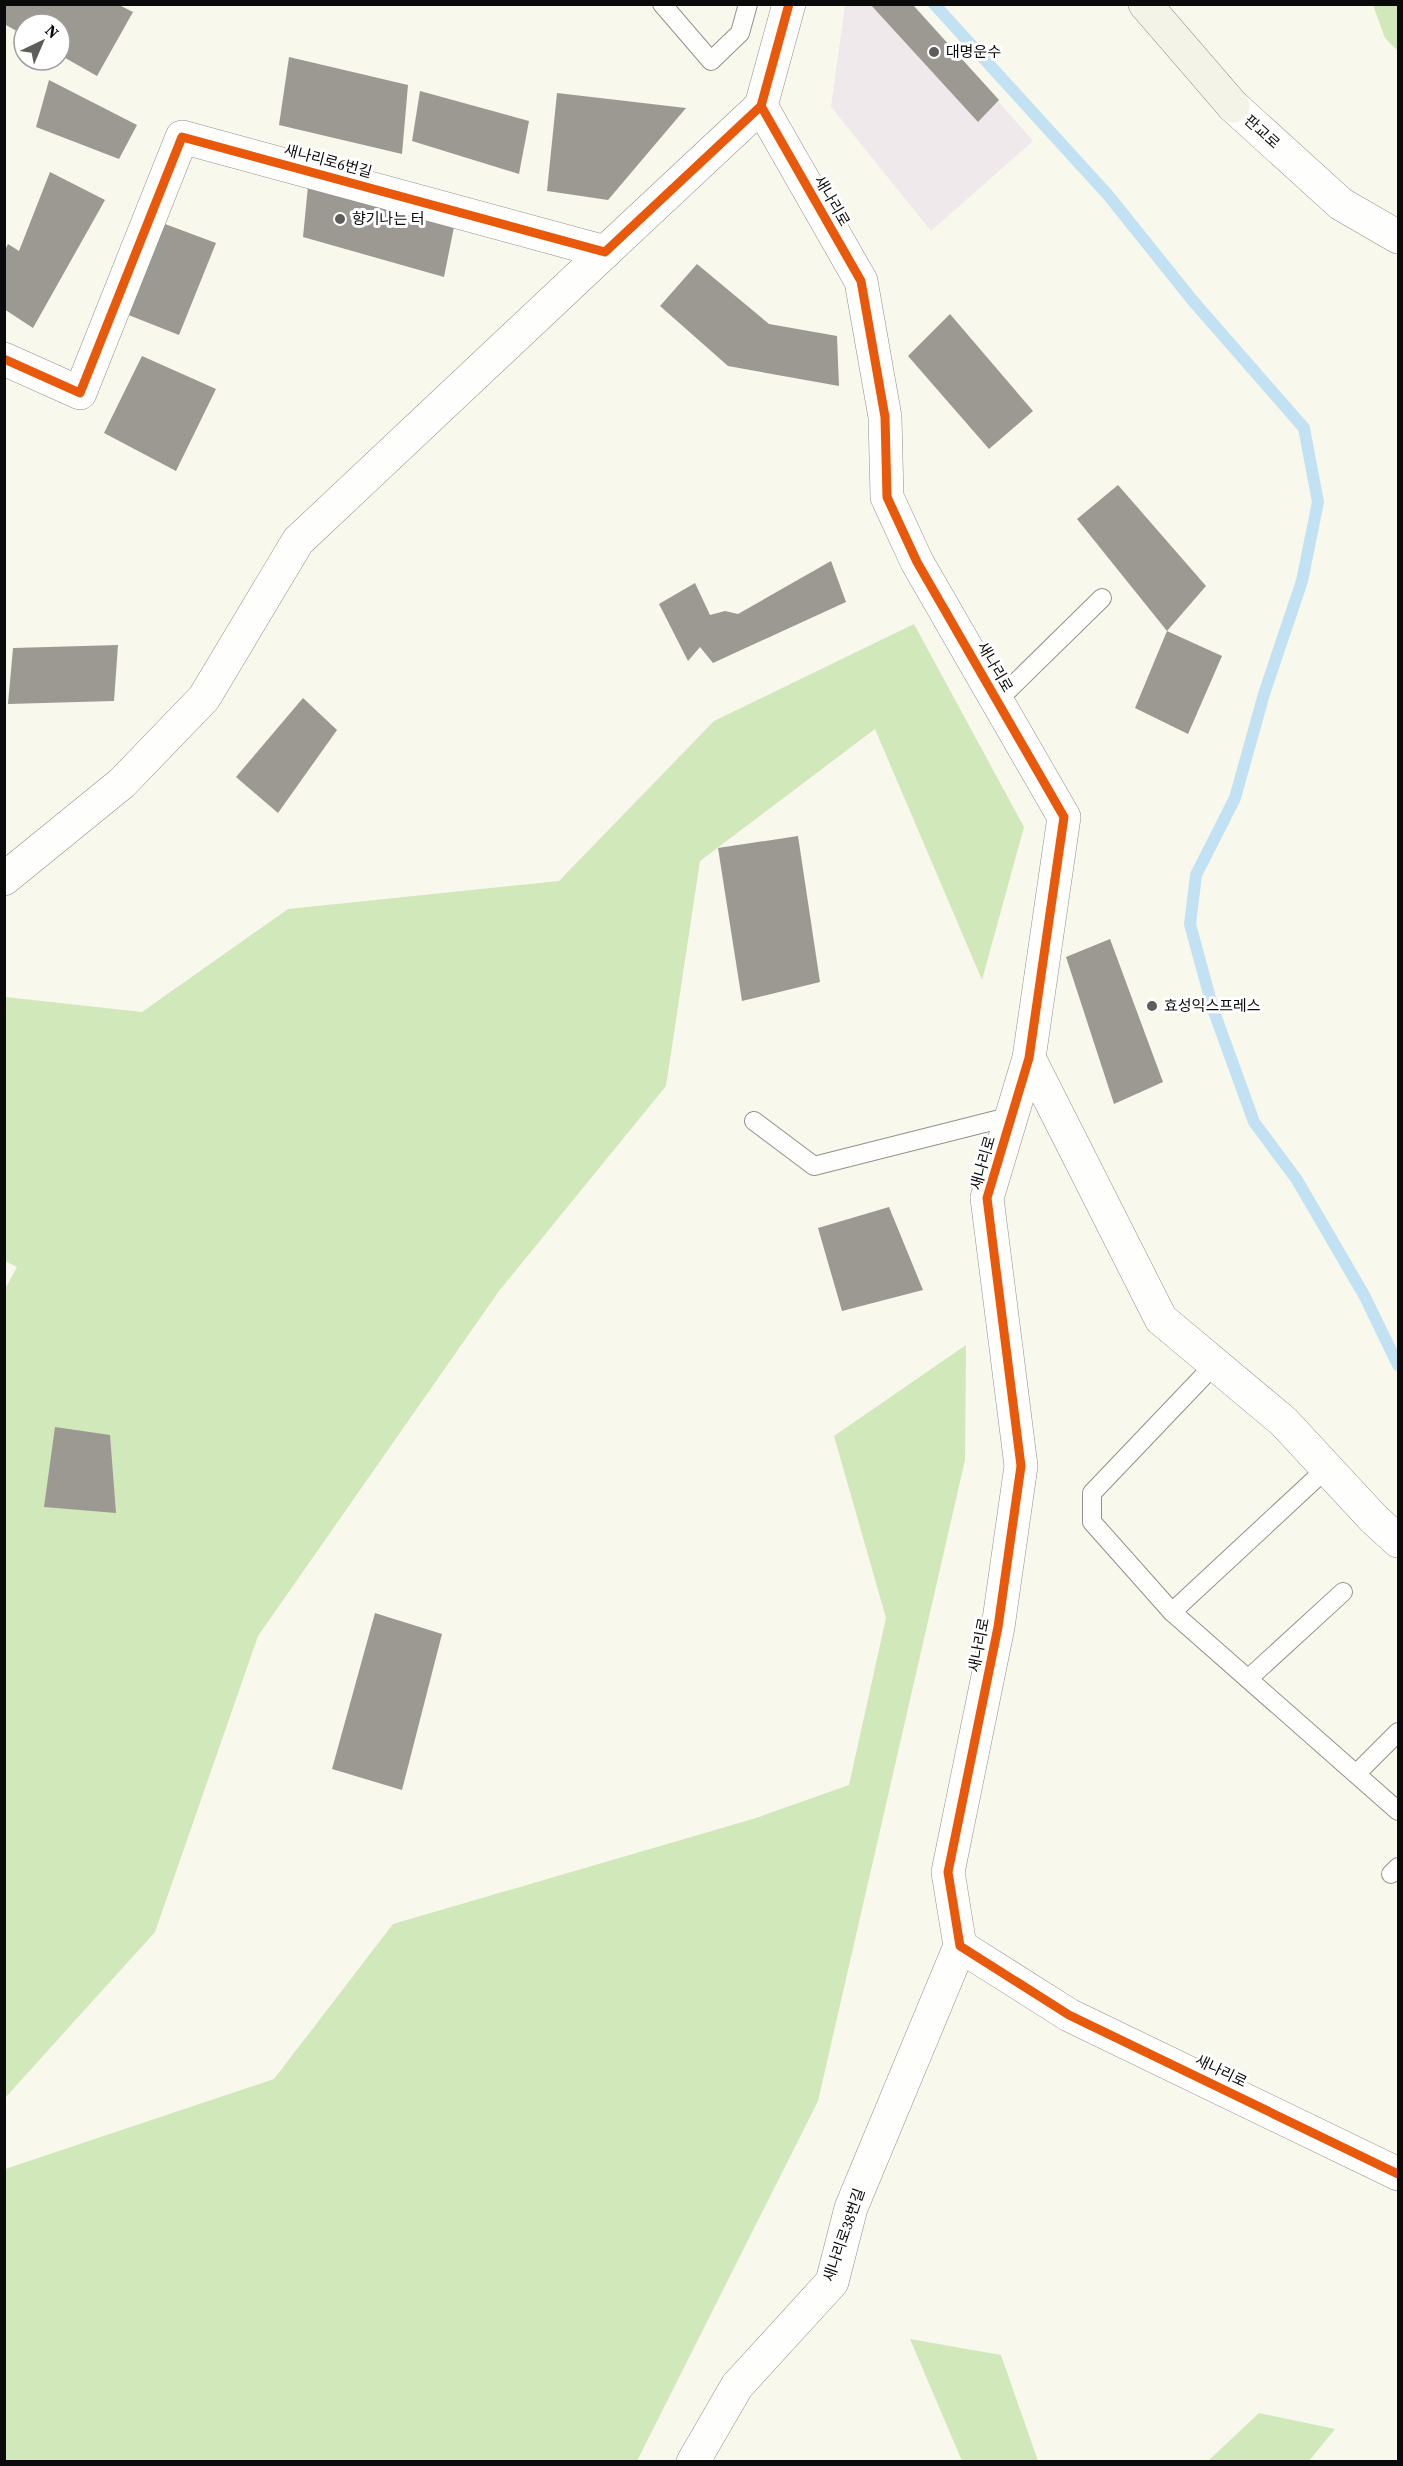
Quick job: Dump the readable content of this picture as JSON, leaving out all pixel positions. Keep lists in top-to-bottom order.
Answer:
{
  "streets": {
    "main road": ["판교로"],
    "street": ["새나리로6번길", "새나리로", "새나리로38번길"]
  },
  "crossings": [
    ["새나리로", "새나리로38번길"]
  ],
  "places": ["대명운수", "향기나는 터", "효성익스프레스"],
  "north": "top right"
}
